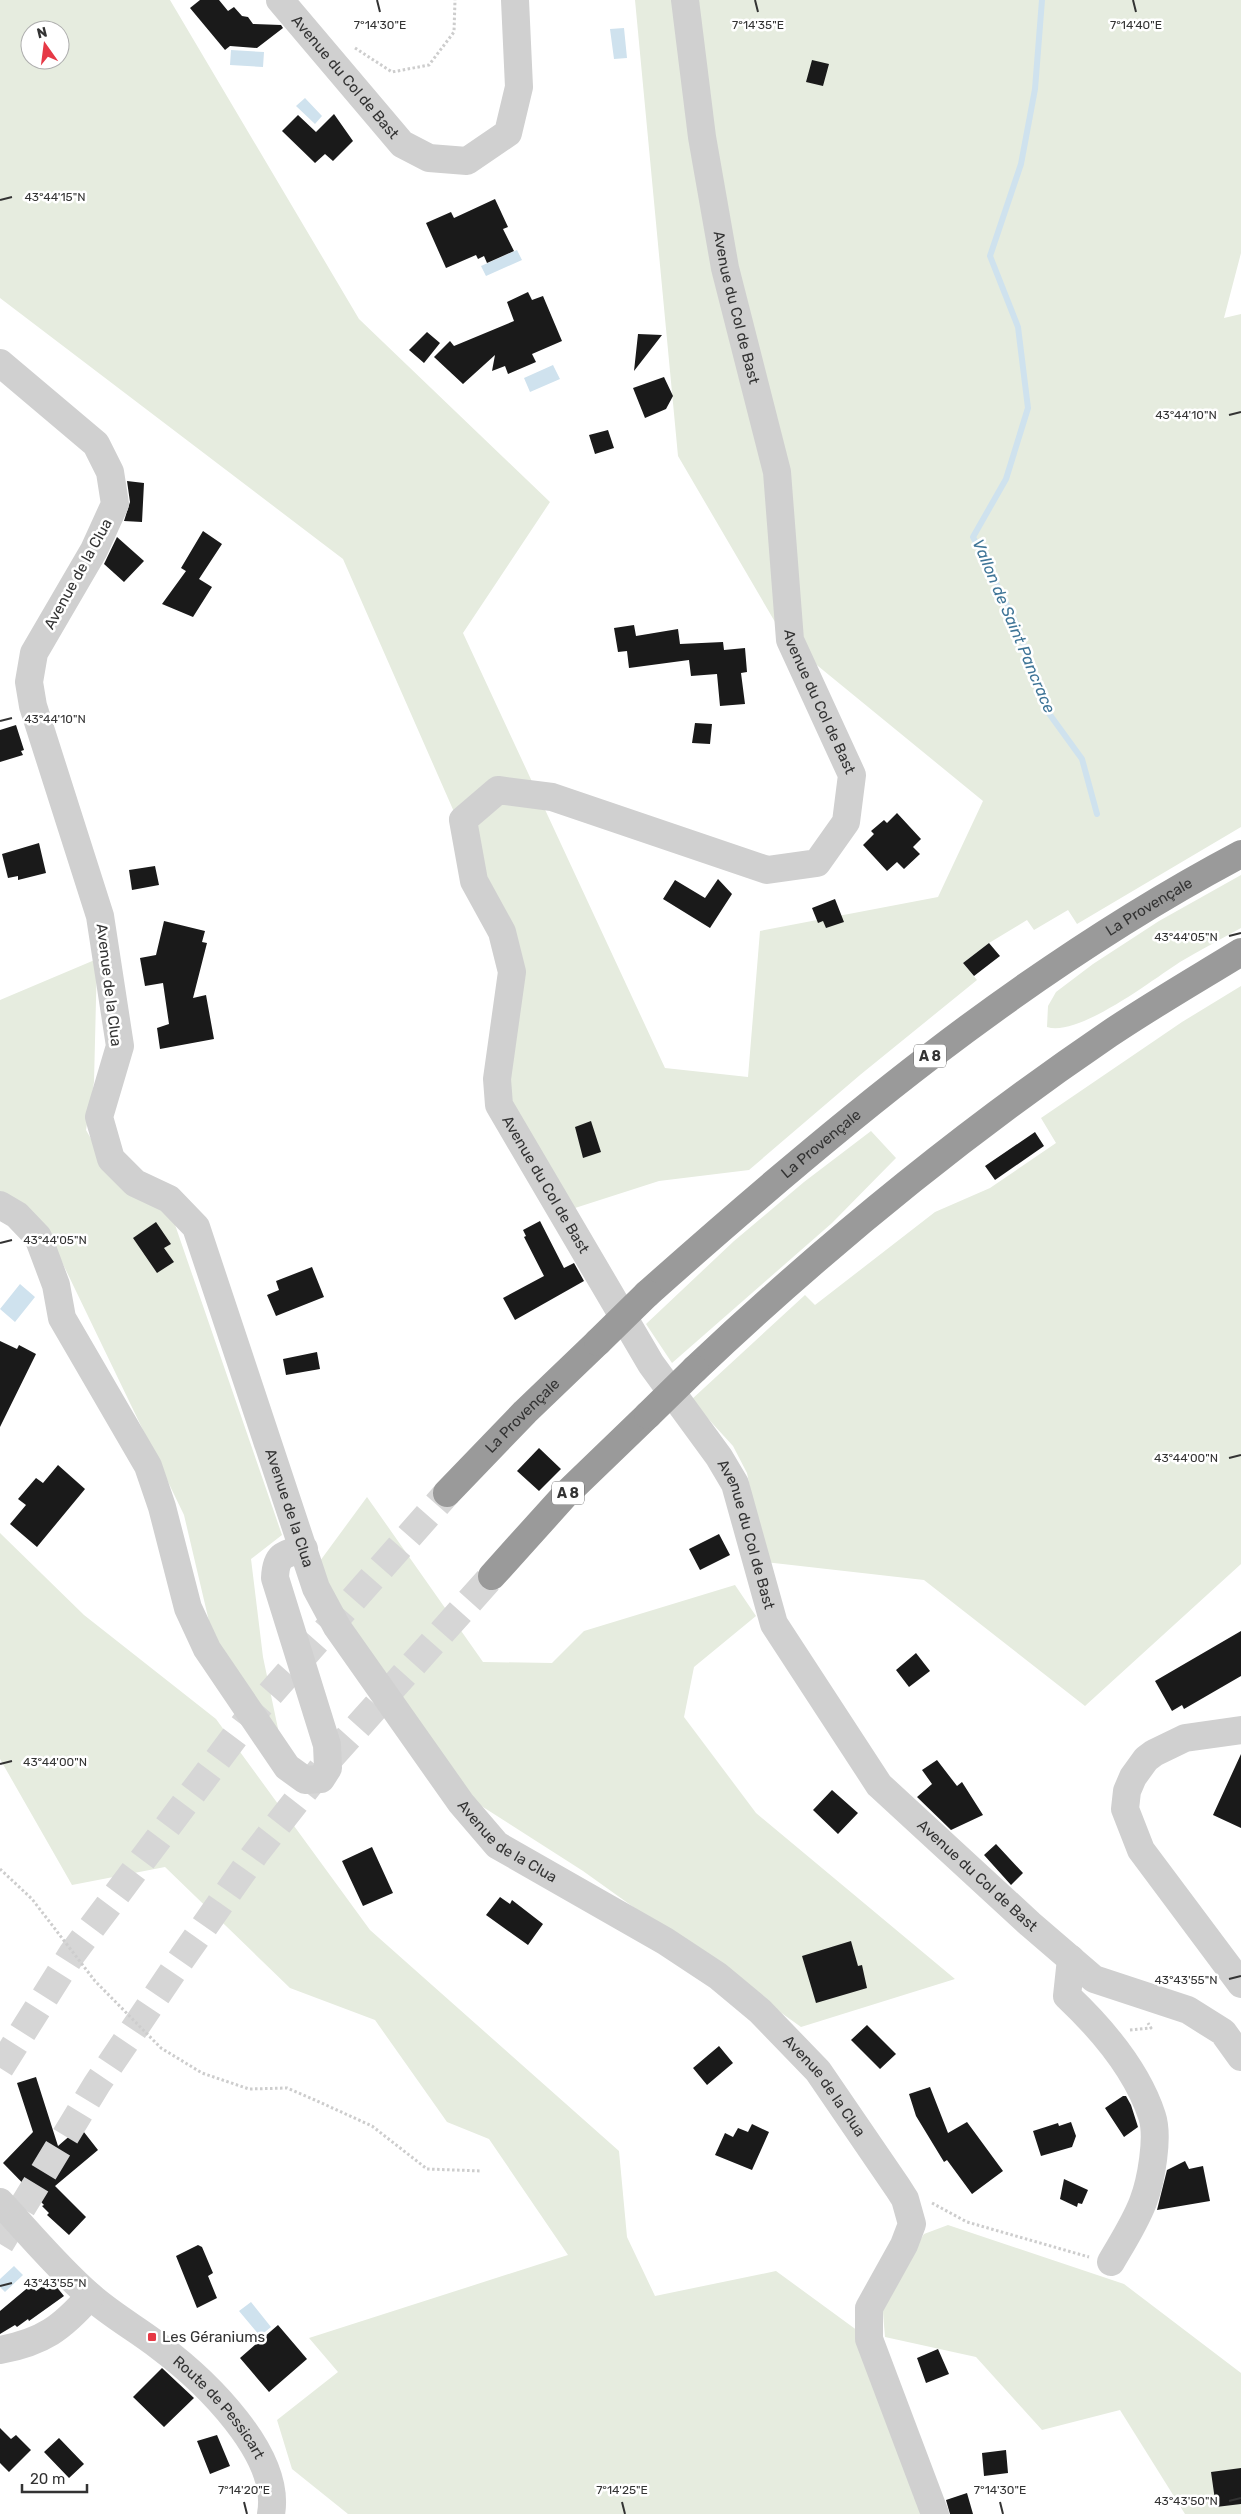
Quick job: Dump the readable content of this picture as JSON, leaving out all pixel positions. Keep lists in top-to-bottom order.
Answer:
{
  "streets": {
    "highway": ["La Provençale", "A 8"],
    "street": ["Avenue du Col de Bast", "Avenue de la Clua", "Route de Pessicart"]
  },
  "water": ["Vallon de Saint Pancrace"],
  "places": {
    "transit": ["Les Géraniums"]
  },
  "scale_bar": "20 m",
  "north": "top",
  "coordinates": [
    "7°14'30\"E",
    "7°14'35\"E",
    "7°14'40\"E",
    "43°44'15\"N",
    "43°44'10\"N",
    "43°44'05\"N",
    "43°44'00\"N",
    "43°43'55\"N",
    "7°14'20\"E",
    "7°14'25\"E",
    "43°43'50\"N"
  ]
}
